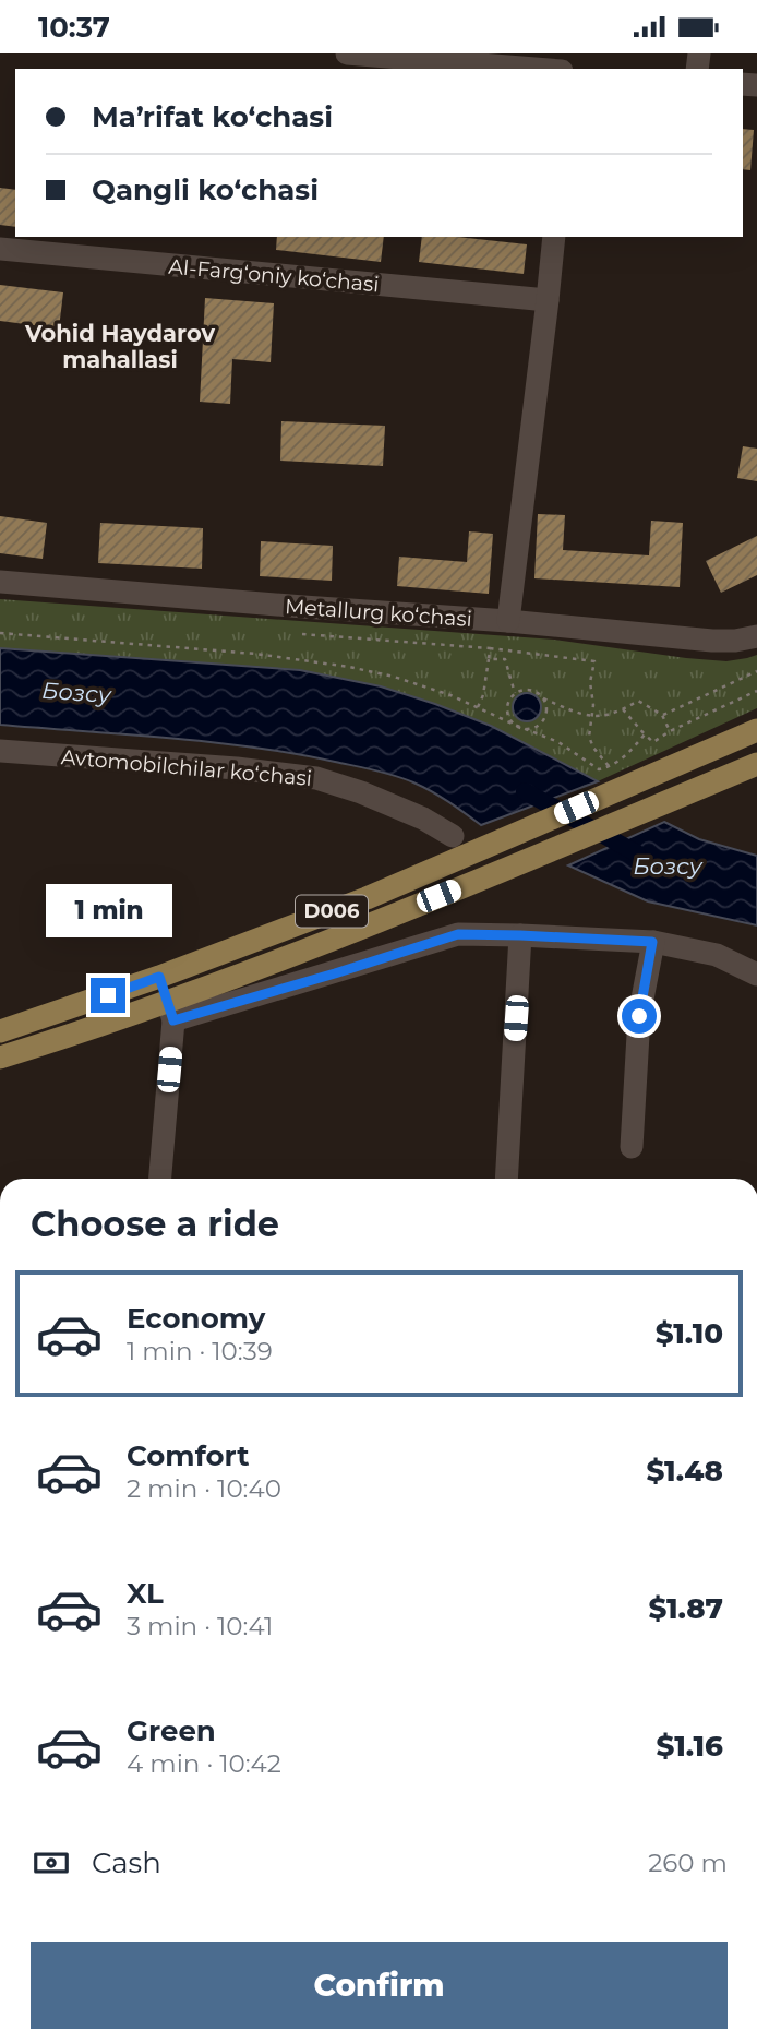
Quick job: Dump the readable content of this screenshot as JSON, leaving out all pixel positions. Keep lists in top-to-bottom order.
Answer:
{
  "streets": {
    "main road": ["D006"],
    "street": ["Al-Farg‘oniy ko‘chasi", "Metallurg ko‘chasi", "Avtomobilchilar ko‘chasi"]
  },
  "districts": ["Vohid Haydarov mahallasi"],
  "water": ["Бозсу"],
  "page": {
    "status": "10:37",
    "banner": ["Maʼrifat ko‘chasi", "Qangli ko‘chasi"],
    "bubble": "1 min",
    "heading": "Choose a ride",
    "list": [
      {
        "name": "Economy",
        "note": "1 min · 10:39",
        "value": "$1.10"
      },
      {
        "name": "Comfort",
        "note": "2 min · 10:40",
        "value": "$1.48"
      },
      {
        "name": "XL",
        "note": "3 min · 10:41",
        "value": "$1.87"
      },
      {
        "name": "Green",
        "note": "4 min · 10:42",
        "value": "$1.16"
      }
    ],
    "pay": ["Cash", "260 m"],
    "buttons": "Confirm"
  }
}
